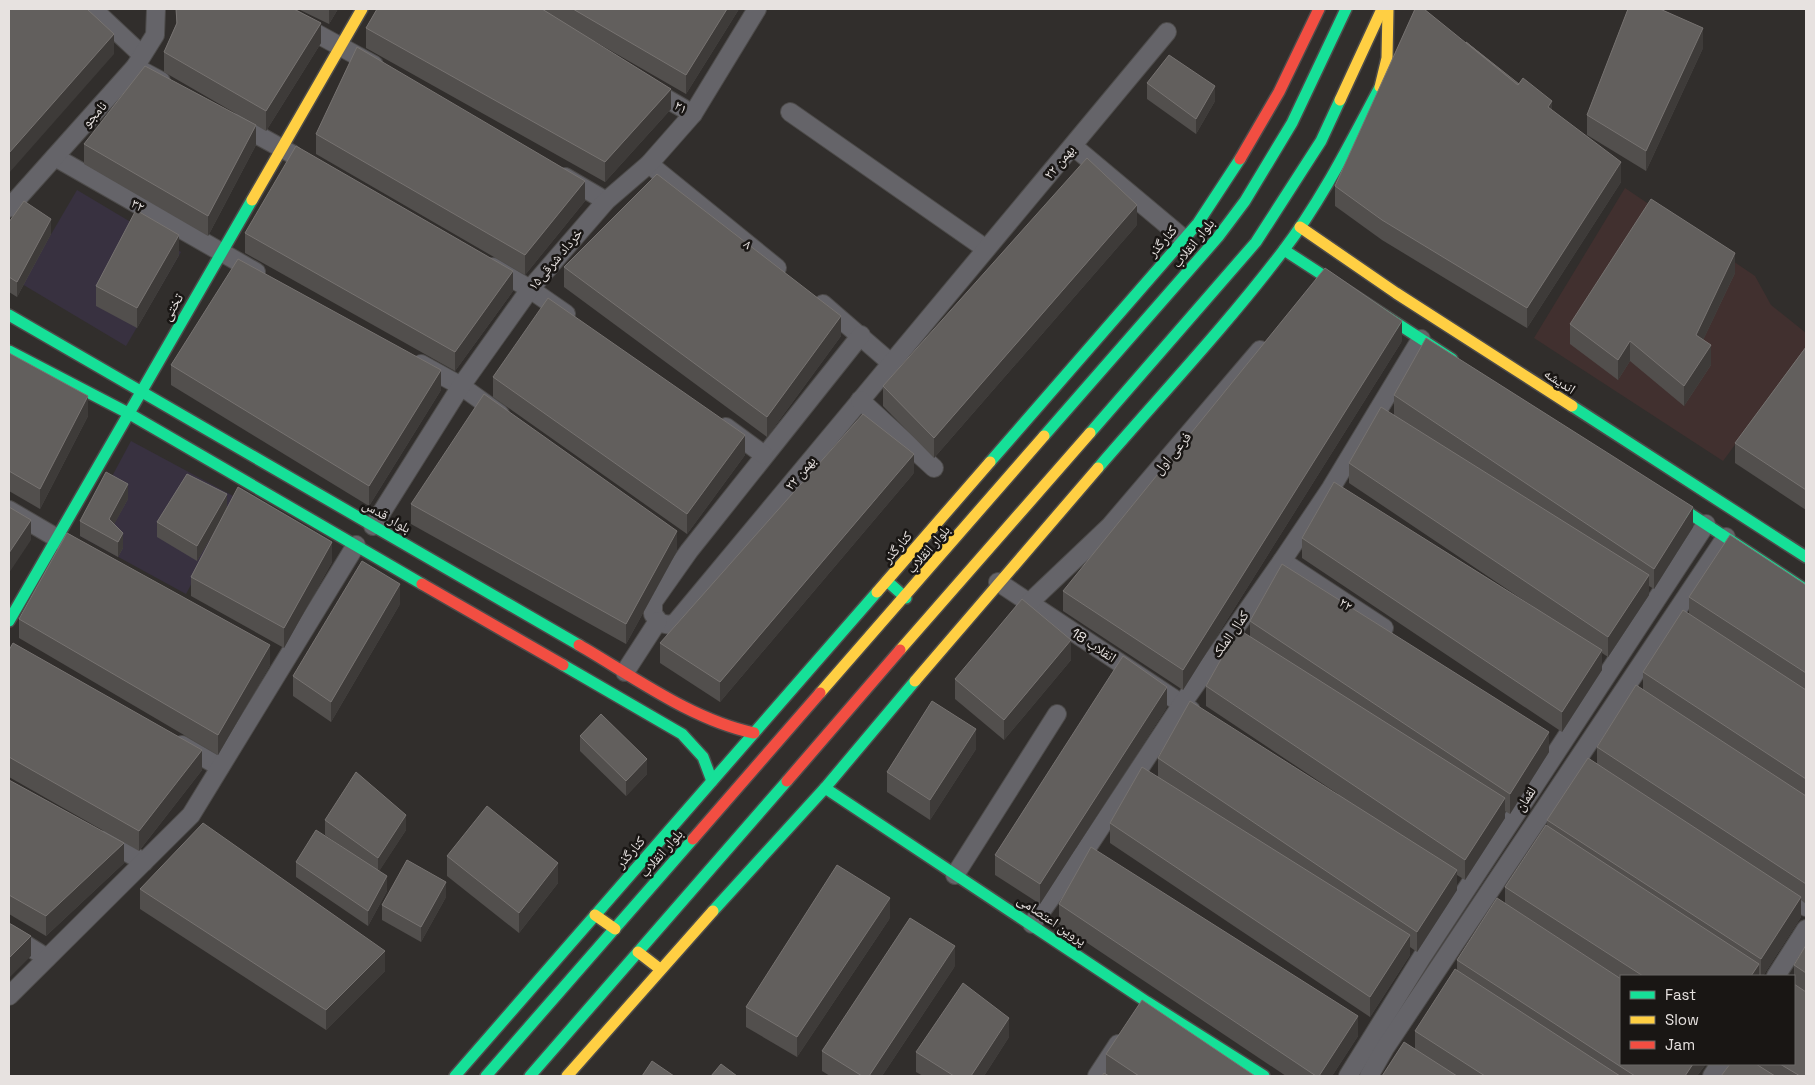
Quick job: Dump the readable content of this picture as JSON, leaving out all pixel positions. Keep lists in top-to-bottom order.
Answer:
{
  "streets": {
    "main road": [
      "کنارگذر",
      "بلوار انقلاب",
      "تختی",
      "اندیشه",
      "بلوار قدس",
      "پروین اعتصامی"
    ],
    "street": [
      "۲۱",
      "نامجو",
      "۲۲ بهمن",
      "۳۲",
      "۸",
      "۱۵خرداد شرقی",
      "فرعی اول",
      "۲۲",
      "کمال الملک",
      "انقلاب 18",
      "لقمان"
    ]
  },
  "crossings": [
    ["۲۱", "۱۵خرداد شرقی"],
    ["نامجو", "۳۲"],
    ["۳۲", "تختی"],
    ["کنارگذر", "بلوار قدس"],
    ["۸", "۱۵خرداد شرقی"],
    ["۱۵خرداد شرقی", "بلوار قدس"],
    ["تختی", "بلوار قدس"],
    ["فرعی اول", "انقلاب 18"],
    ["۲۲", "کمال الملک"],
    ["کمال الملک", "انقلاب 18"],
    ["کمال الملک", "پروین اعتصامی"]
  ],
  "legend": ["Fast", "Slow", "Jam"]
}
